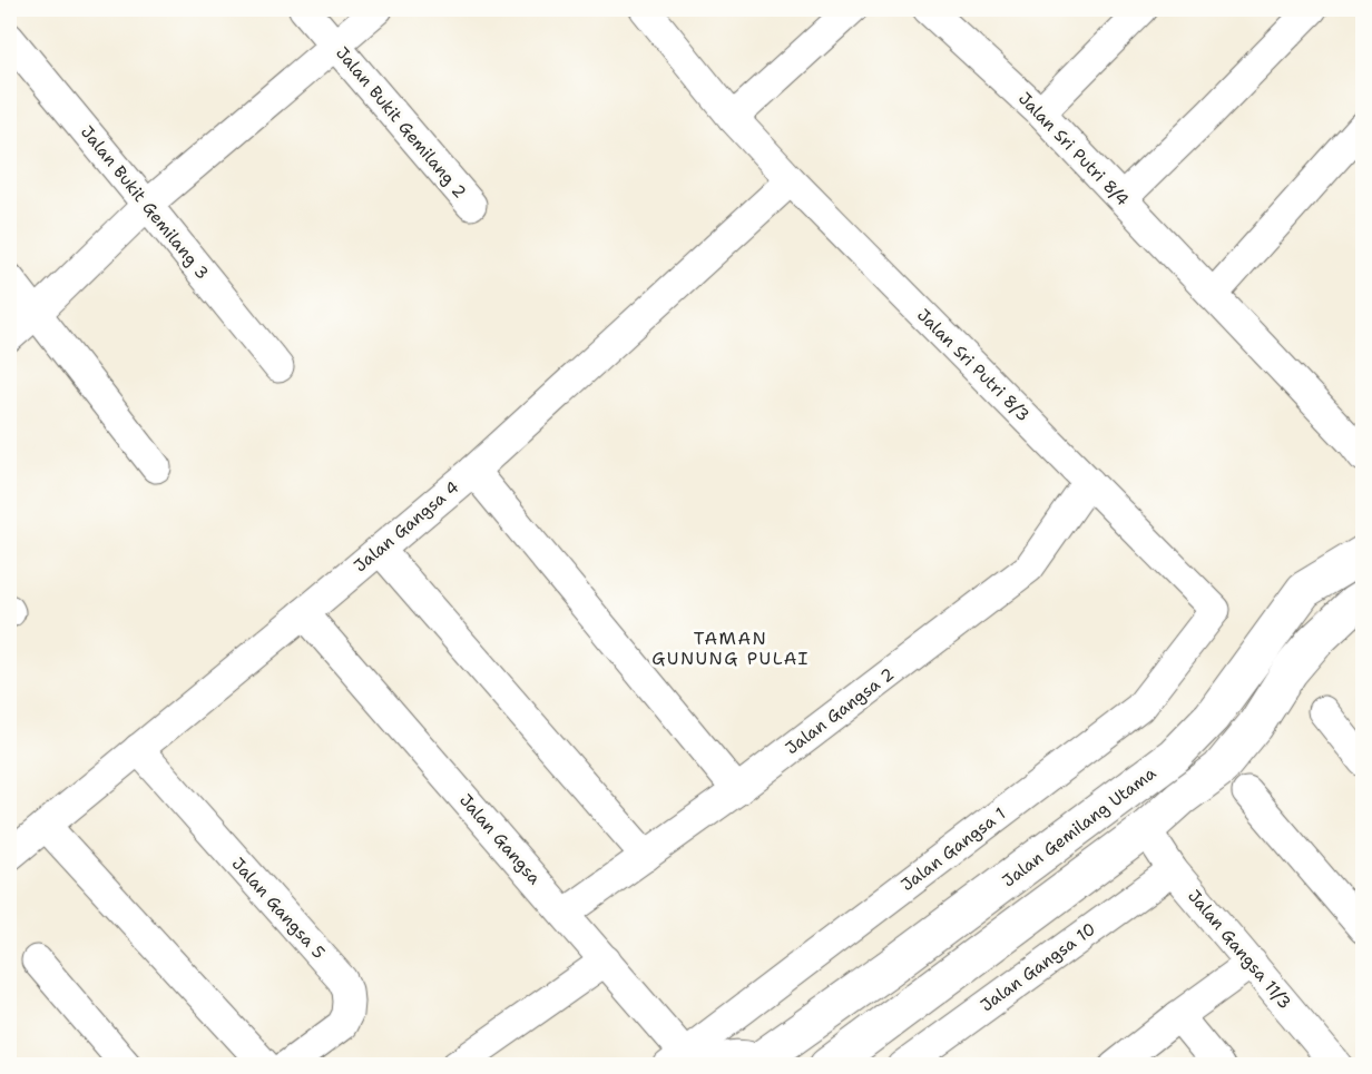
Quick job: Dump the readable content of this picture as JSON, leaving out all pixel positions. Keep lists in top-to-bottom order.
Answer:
{
  "streets": {
    "main road": ["Jalan Gemilang Utama"],
    "street": [
      "Jalan Bukit Gemilang 2",
      "Jalan Sri Putri 8/4",
      "Jalan Bukit Gemilang 3",
      "Jalan Sri Putri 8/3",
      "Jalan Gangsa 4",
      "Jalan Gangsa 2",
      "Jalan Gangsa",
      "Jalan Gangsa 1",
      "Jalan Gangsa 5",
      "Jalan Gangsa 11/3",
      "Jalan Gangsa 10"
    ]
  },
  "crossings": [
    ["Jalan Sri Putri 8/3", "Jalan Gangsa 4"],
    ["Jalan Sri Putri 8/3", "Jalan Gangsa 2"],
    ["Jalan Sri Putri 8/3", "Jalan Gangsa 1"],
    ["Jalan Gangsa 4", "Jalan Gangsa"],
    ["Jalan Gangsa 4", "Jalan Gangsa 5"],
    ["Jalan Gangsa 2", "Jalan Gangsa"],
    ["Jalan Gangsa", "Jalan Gangsa 1"],
    ["Jalan Gangsa 11/3", "Jalan Gangsa 10"]
  ],
  "districts": ["TAMAN GUNUNG PULAI"]
}
